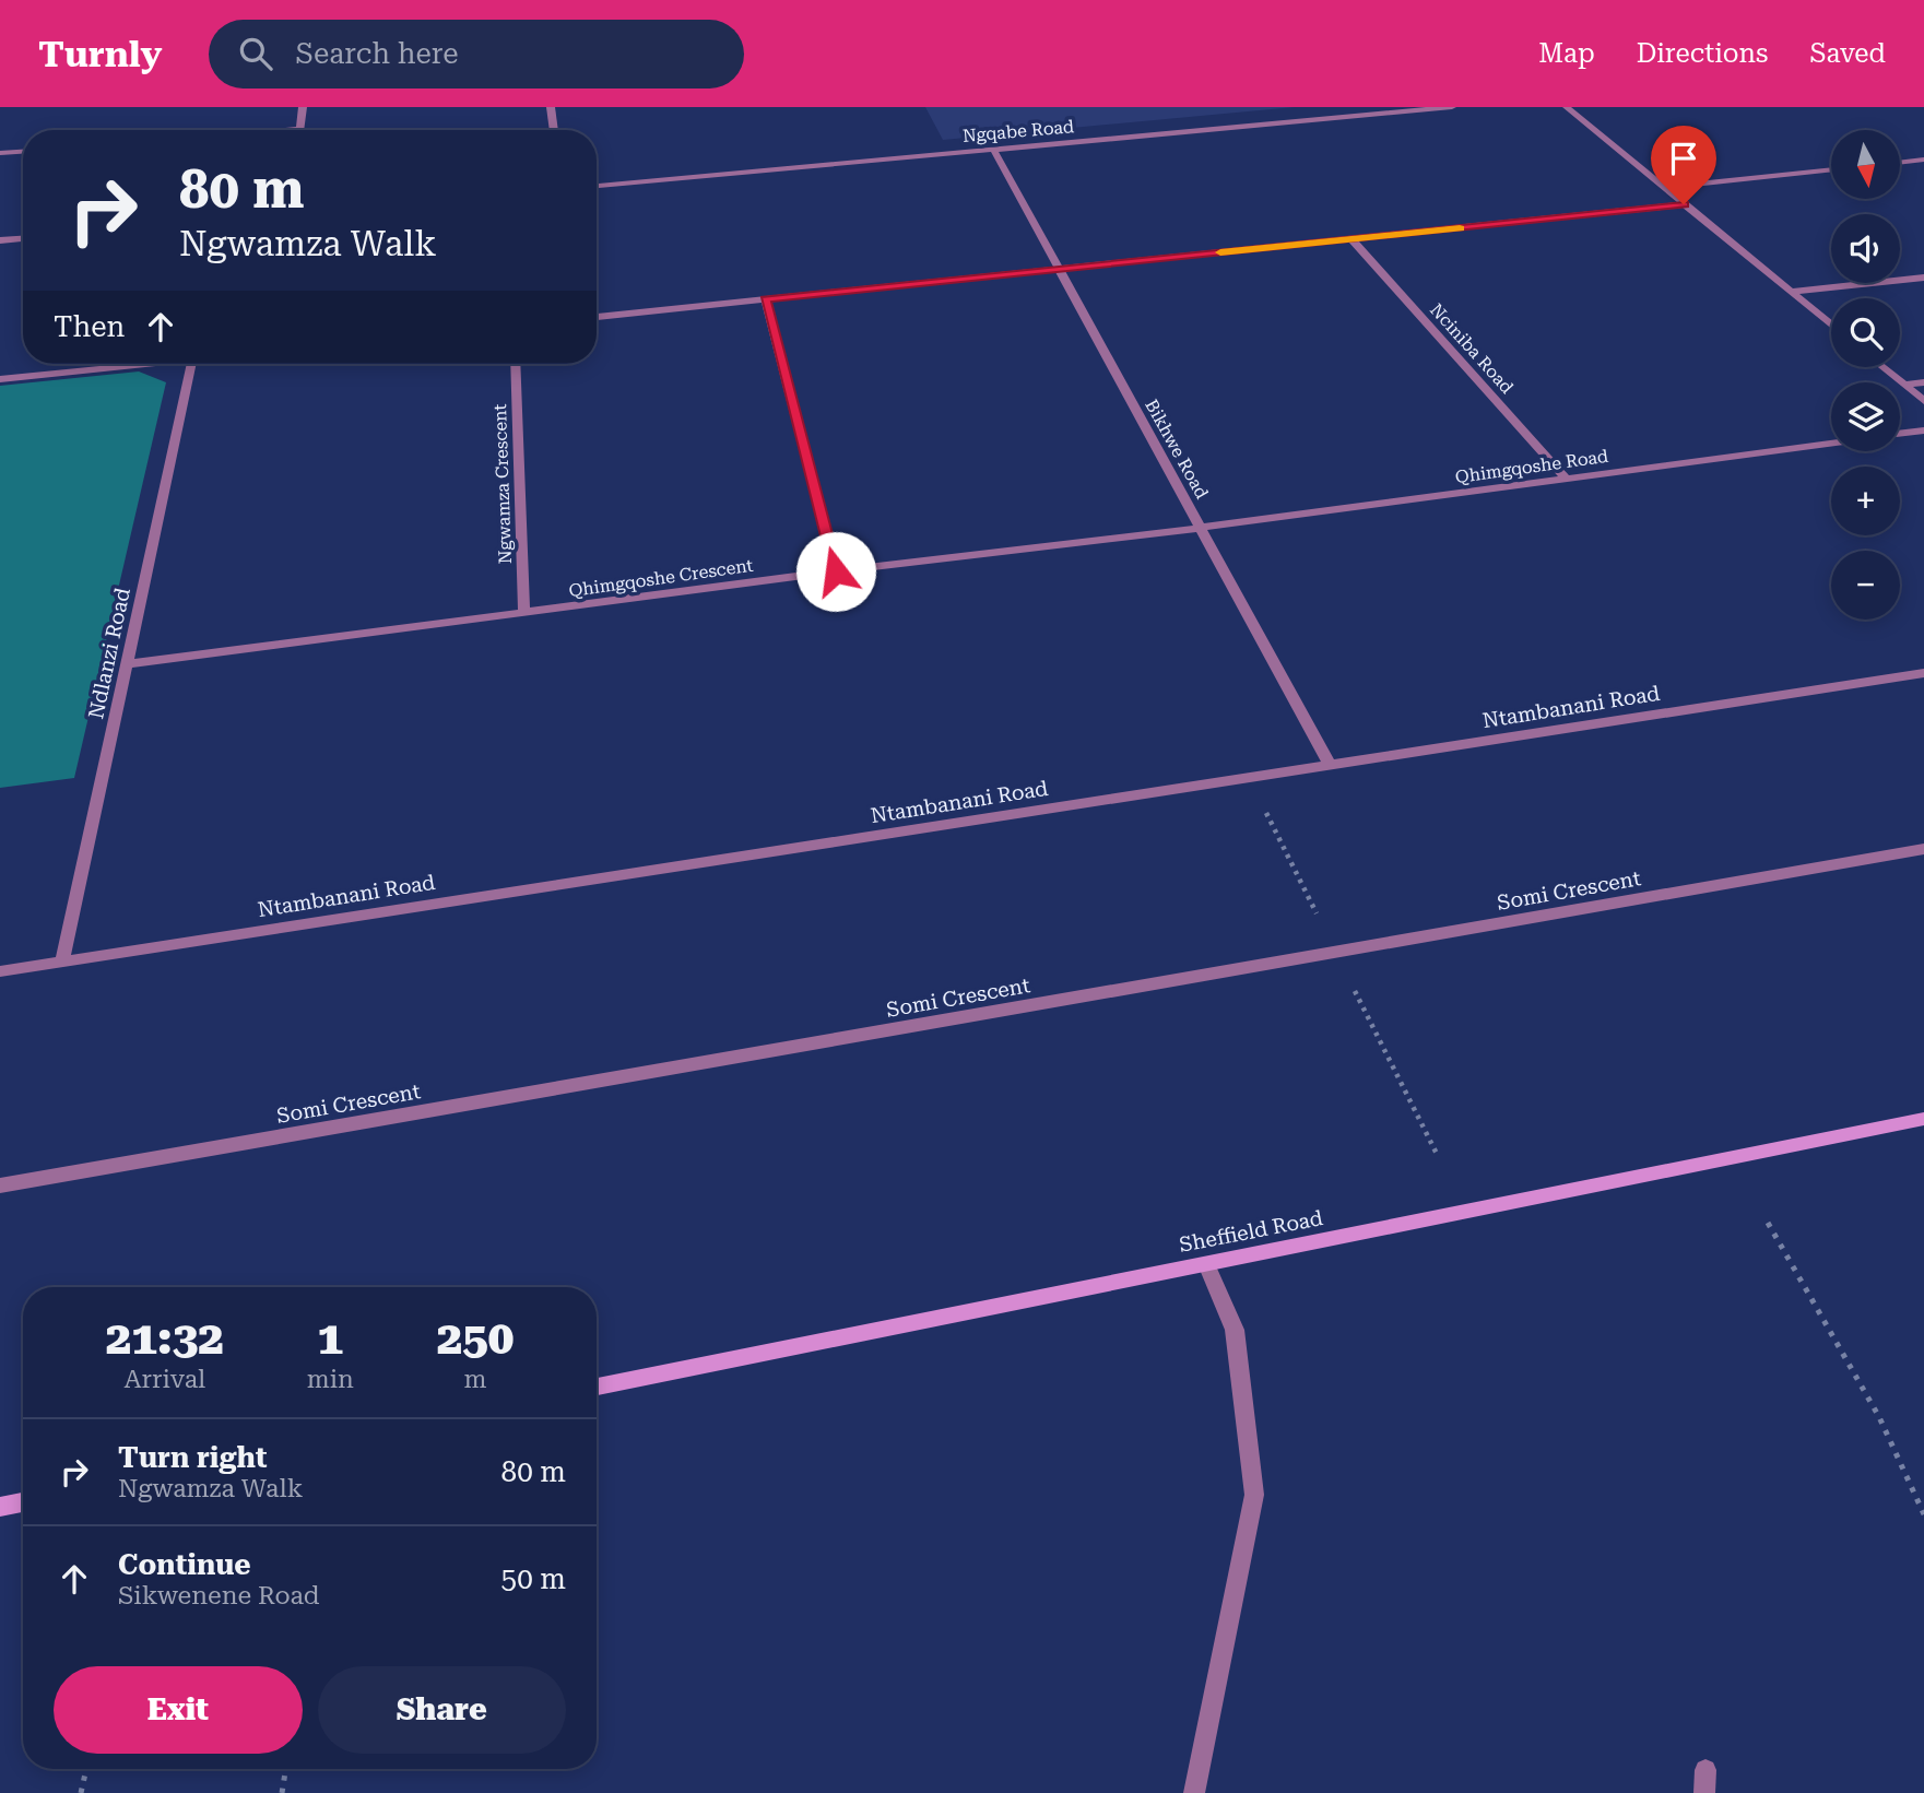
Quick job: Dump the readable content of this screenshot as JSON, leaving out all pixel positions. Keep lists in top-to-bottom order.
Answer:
{
  "streets": {
    "street": [
      "Ngqabe Road",
      "Nciniba Road",
      "Bikhwe Road",
      "Qhimgqoshe Road",
      "Ngwamza Crescent",
      "Qhimgqoshe Crescent",
      "Ndlanzi Road",
      "Ntambanani Road",
      "Somi Crescent",
      "Sheffield Road"
    ]
  },
  "crossings": [
    ["Ngqabe Road", "Bikhwe Road"],
    ["Nciniba Road", "Qhimgqoshe Road"],
    ["Bikhwe Road", "Qhimgqoshe Road"],
    ["Bikhwe Road", "Qhimgqoshe Crescent"],
    ["Bikhwe Road", "Ntambanani Road"],
    ["Qhimgqoshe Road", "Qhimgqoshe Crescent"],
    ["Ngwamza Crescent", "Qhimgqoshe Crescent"],
    ["Qhimgqoshe Crescent", "Ndlanzi Road"],
    ["Ndlanzi Road", "Ntambanani Road"]
  ],
  "north": "bottom",
  "page": {
    "header": "Turnly",
    "search": "Search here",
    "nav": ["Map", "Directions", "Saved"],
    "map_buttons": ["+", "−"],
    "turn": ["80 m", "Ngwamza Walk"],
    "then": "Then",
    "eta": [
      "21:32",
      "Arrival",
      "1",
      "min",
      "250",
      "m"
    ],
    "list": [
      {
        "name": "Turn right",
        "note": "Ngwamza Walk",
        "value": "80 m"
      },
      {
        "name": "Continue",
        "note": "Sikwenene Road",
        "value": "50 m"
      }
    ],
    "buttons": ["Exit", "Share"]
  }
}
